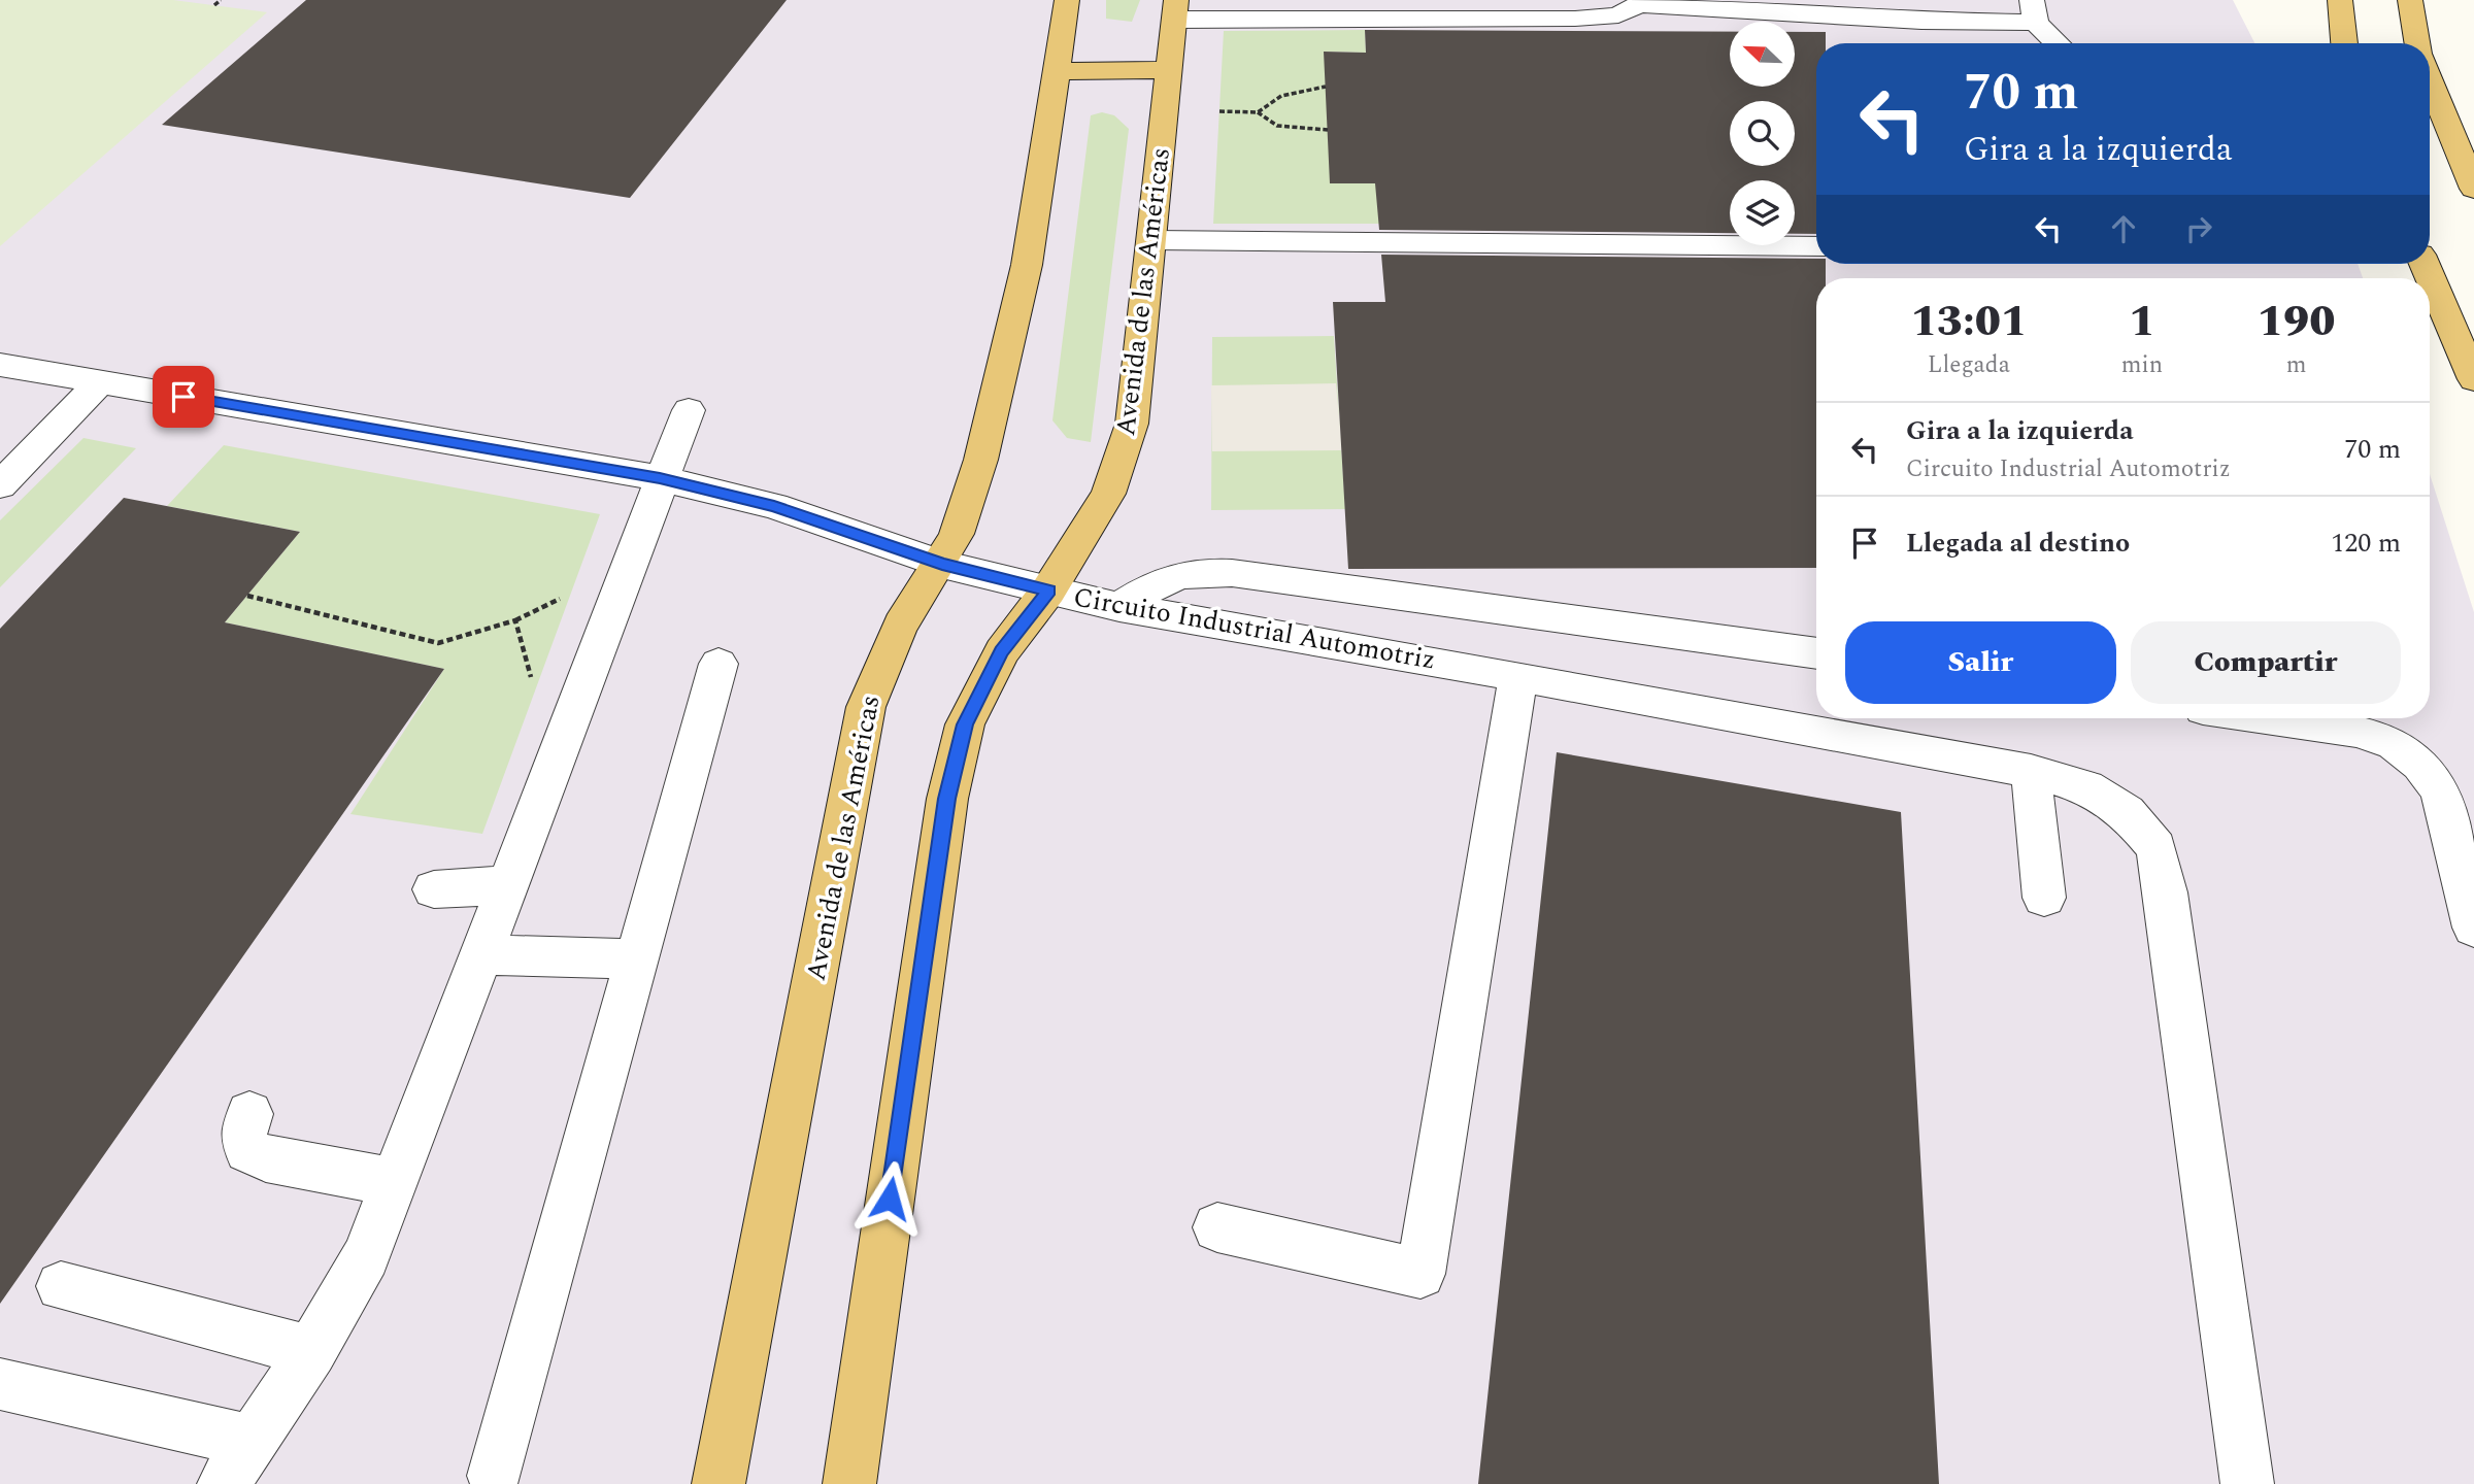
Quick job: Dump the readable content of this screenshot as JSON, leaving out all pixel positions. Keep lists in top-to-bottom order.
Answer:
{
  "streets": {
    "main road": ["Avenida de las Américas"],
    "street": ["Circuito Industrial Automotriz"]
  },
  "crossings": [
    ["Avenida de las Américas", "Circuito Industrial Automotriz"]
  ],
  "north": "top left",
  "page": {
    "turn": ["70 m", "Gira a la izquierda"],
    "eta": [
      "13:01",
      "Llegada",
      "1",
      "min",
      "190",
      "m"
    ],
    "list": [
      {
        "name": "Gira a la izquierda",
        "note": "Circuito Industrial Automotriz",
        "value": "70 m"
      },
      {
        "name": "Llegada al destino",
        "value": "120 m"
      }
    ],
    "buttons": ["Salir", "Compartir"]
  }
}
